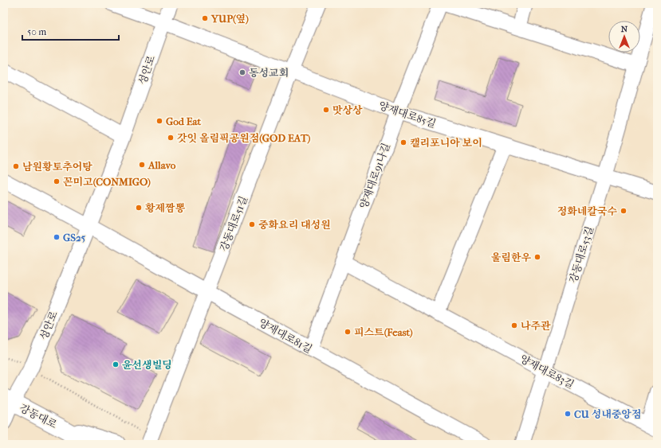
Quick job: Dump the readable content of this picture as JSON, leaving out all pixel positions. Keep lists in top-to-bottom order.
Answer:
{
  "streets": {
    "main road": ["강동대로"],
    "street": [
      "성안로",
      "양재대로85길",
      "양재대로91나길",
      "강동대로51길",
      "강동대로53길",
      "양재대로81길",
      "양재대로83길"
    ]
  },
  "crossings": [
    ["성안로", "양재대로85길"],
    ["성안로", "양재대로81길"],
    ["성안로", "강동대로"],
    ["양재대로85길", "양재대로91나길"],
    ["양재대로85길", "강동대로51길"],
    ["양재대로85길", "강동대로53길"],
    ["양재대로91나길", "양재대로81길"],
    ["양재대로91나길", "양재대로83길"],
    ["강동대로51길", "양재대로81길"],
    ["강동대로53길", "양재대로83길"]
  ],
  "places": [
    "YUP(옆)",
    "동성교회",
    "맛상상",
    "God Eat",
    "갓잇 올림픽공원점(GOD EAT)",
    "캘리포니아 보이",
    "Allavo",
    "남원황토추어탕",
    "꼰미고(CONMIGO)",
    "황제짬뽕",
    "정화네칼국수",
    "중화요리 대성원",
    "GS25",
    "울림한우",
    "나주관",
    "피스트(Feast)",
    "윤선생빌딩",
    "CU 성내중앙점"
  ],
  "scale_bar": "50 m",
  "north": "top"
}
